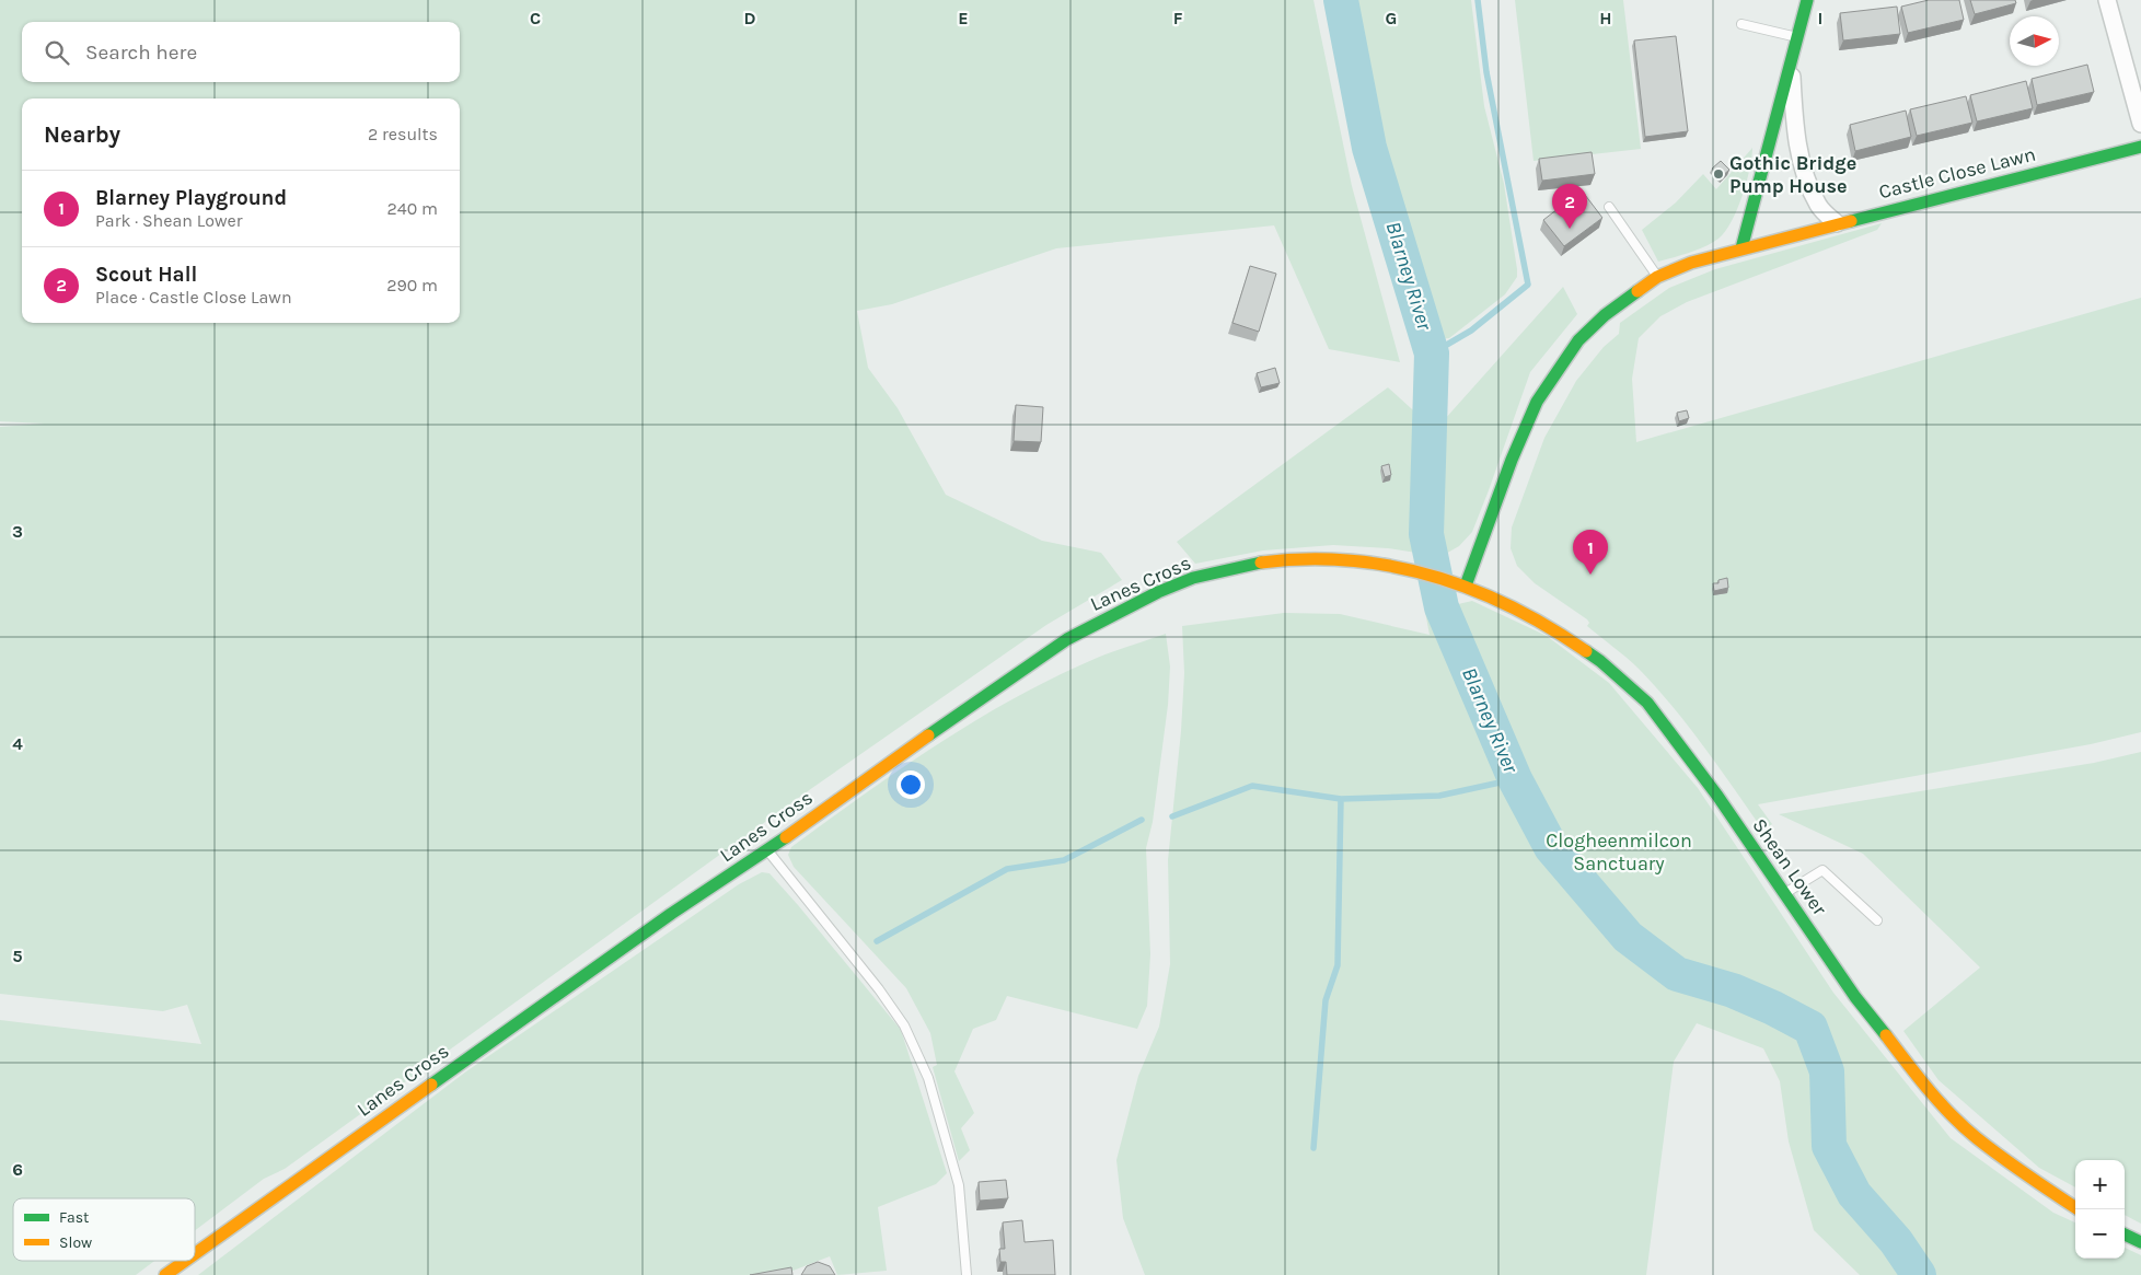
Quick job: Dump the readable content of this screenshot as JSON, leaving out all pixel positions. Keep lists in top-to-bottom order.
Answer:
{
  "streets": {
    "street": ["Castle Close Lawn", "Lanes Cross", "Shean Lower"]
  },
  "crossings": [
    ["Castle Close Lawn", "Shean Lower"],
    ["Lanes Cross", "Shean Lower"]
  ],
  "water": ["Blarney River"],
  "parks": ["Clogheenmilcon Sanctuary"],
  "places": ["Gothic Bridge Pump House"],
  "legend": ["Fast", "Slow"],
  "north": "right",
  "page": {
    "search": "Search here",
    "heading": ["Nearby", "2 results"],
    "list": [
      {
        "mark": "1",
        "name": "Blarney Playground",
        "note": "Park · Shean Lower",
        "value": "240 m"
      },
      {
        "mark": "2",
        "name": "Scout Hall",
        "note": "Place · Castle Close Lawn",
        "value": "290 m"
      }
    ],
    "pins": ["2", "1"],
    "map_buttons": ["+", "−"]
  },
  "grid": {
    "columns": [
      "C",
      "D",
      "E",
      "F",
      "G",
      "H",
      "I"
    ],
    "rows": [
      "3",
      "4",
      "5",
      "6"
    ]
  }
}
